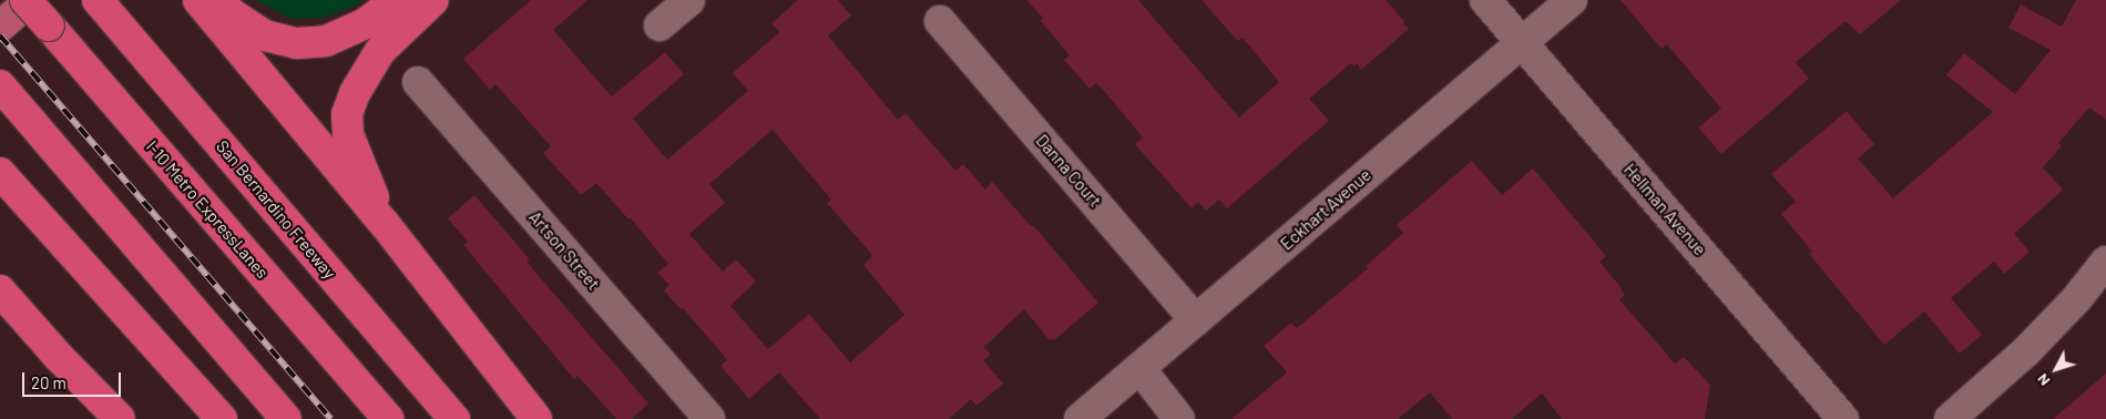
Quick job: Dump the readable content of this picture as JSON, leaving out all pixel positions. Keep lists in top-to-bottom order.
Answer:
{
  "streets": {
    "highway": ["I-10 Metro ExpressLanes", "San Bernardino Freeway"],
    "street": [
      "Danna Court",
      "Eckhart Avenue",
      "Hellman Avenue",
      "Artson Street"
    ]
  },
  "crossings": [
    ["Danna Court", "Eckhart Avenue"],
    ["Eckhart Avenue", "Hellman Avenue"]
  ],
  "scale_bar": "20 m",
  "north": "bottom left"
}
